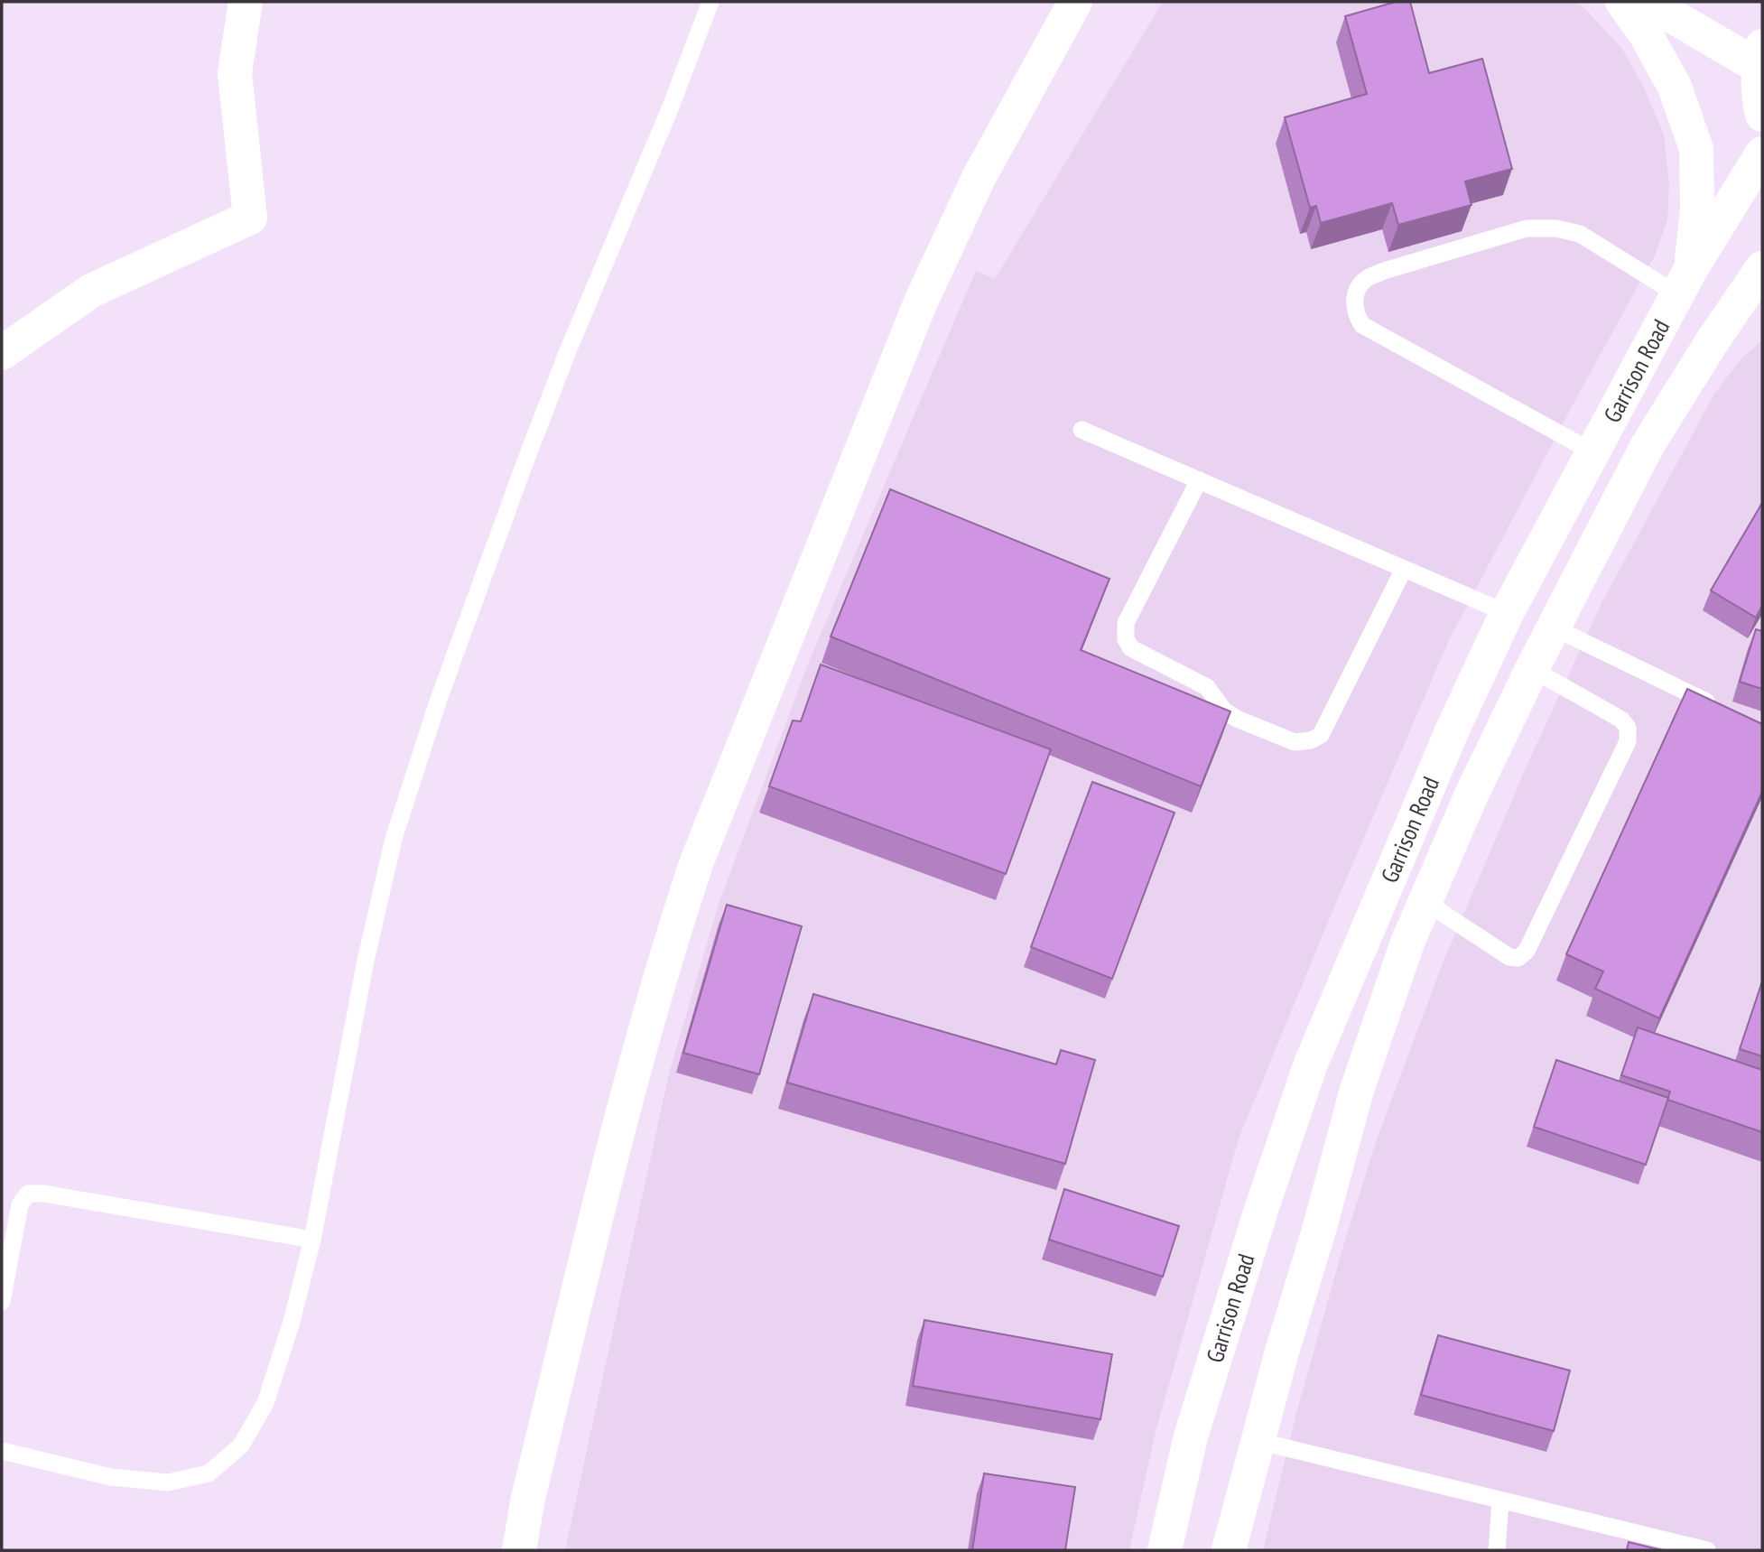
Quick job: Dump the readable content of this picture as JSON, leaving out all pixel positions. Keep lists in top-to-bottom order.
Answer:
{
  "streets": {
    "main road": ["Garrison Road"]
  }
}
